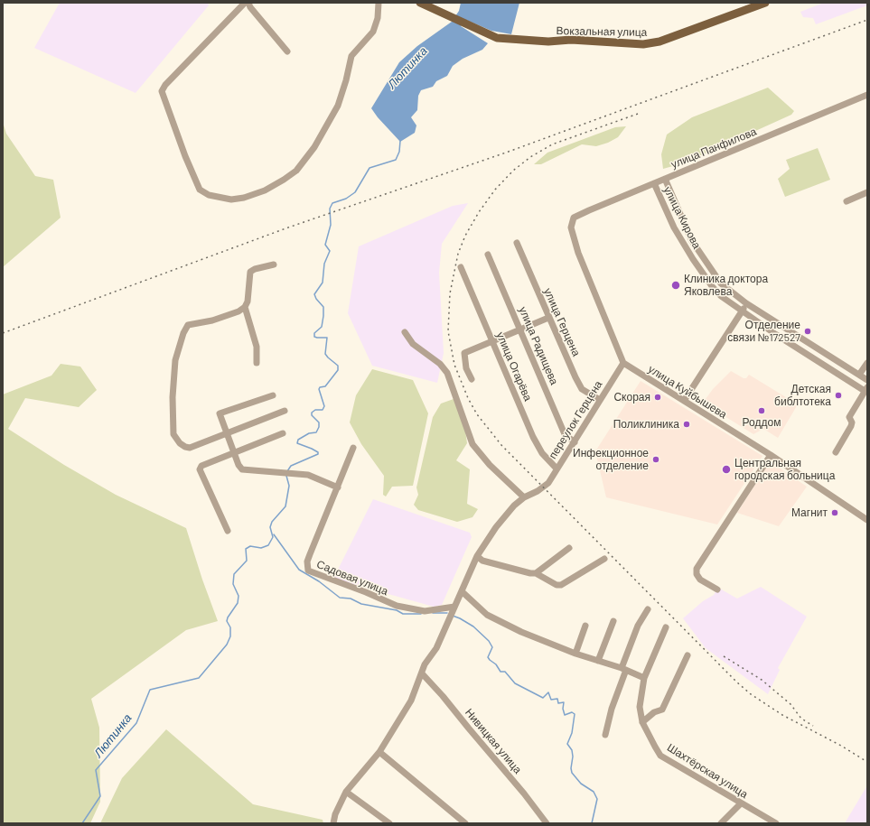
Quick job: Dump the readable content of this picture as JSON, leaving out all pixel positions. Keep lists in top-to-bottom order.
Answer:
{
  "streets": {
    "main road": ["Вокзальная улица"],
    "street": [
      "улица Панфилова",
      "улица Кирова",
      "улица Герцена",
      "улица Радищева",
      "улица Огарёва",
      "улица Куйбышева",
      "переулок Герцена",
      "Садовая улица",
      "Нивицкая улица",
      "Шахтёрская улица"
    ]
  },
  "crossings": [
    ["улица Панфилова", "улица Кирова"],
    ["улица Панфилова", "улица Куйбышева"],
    ["улица Панфилова", "переулок Герцена"],
    ["улица Герцена", "переулок Герцена"],
    ["улица Радищева", "переулок Герцена"],
    ["улица Огарёва", "переулок Герцена"],
    ["улица Куйбышева", "переулок Герцена"]
  ],
  "water": ["Лютинка"],
  "places": [
    "Клиника доктора Яковлева",
    "Отделение связи №172527",
    "Детская библтотека",
    "Скорая",
    "Роддом",
    "Поликлиника",
    "Инфекционное отделение",
    "Центральная городская больница",
    "Магнит"
  ]
}
